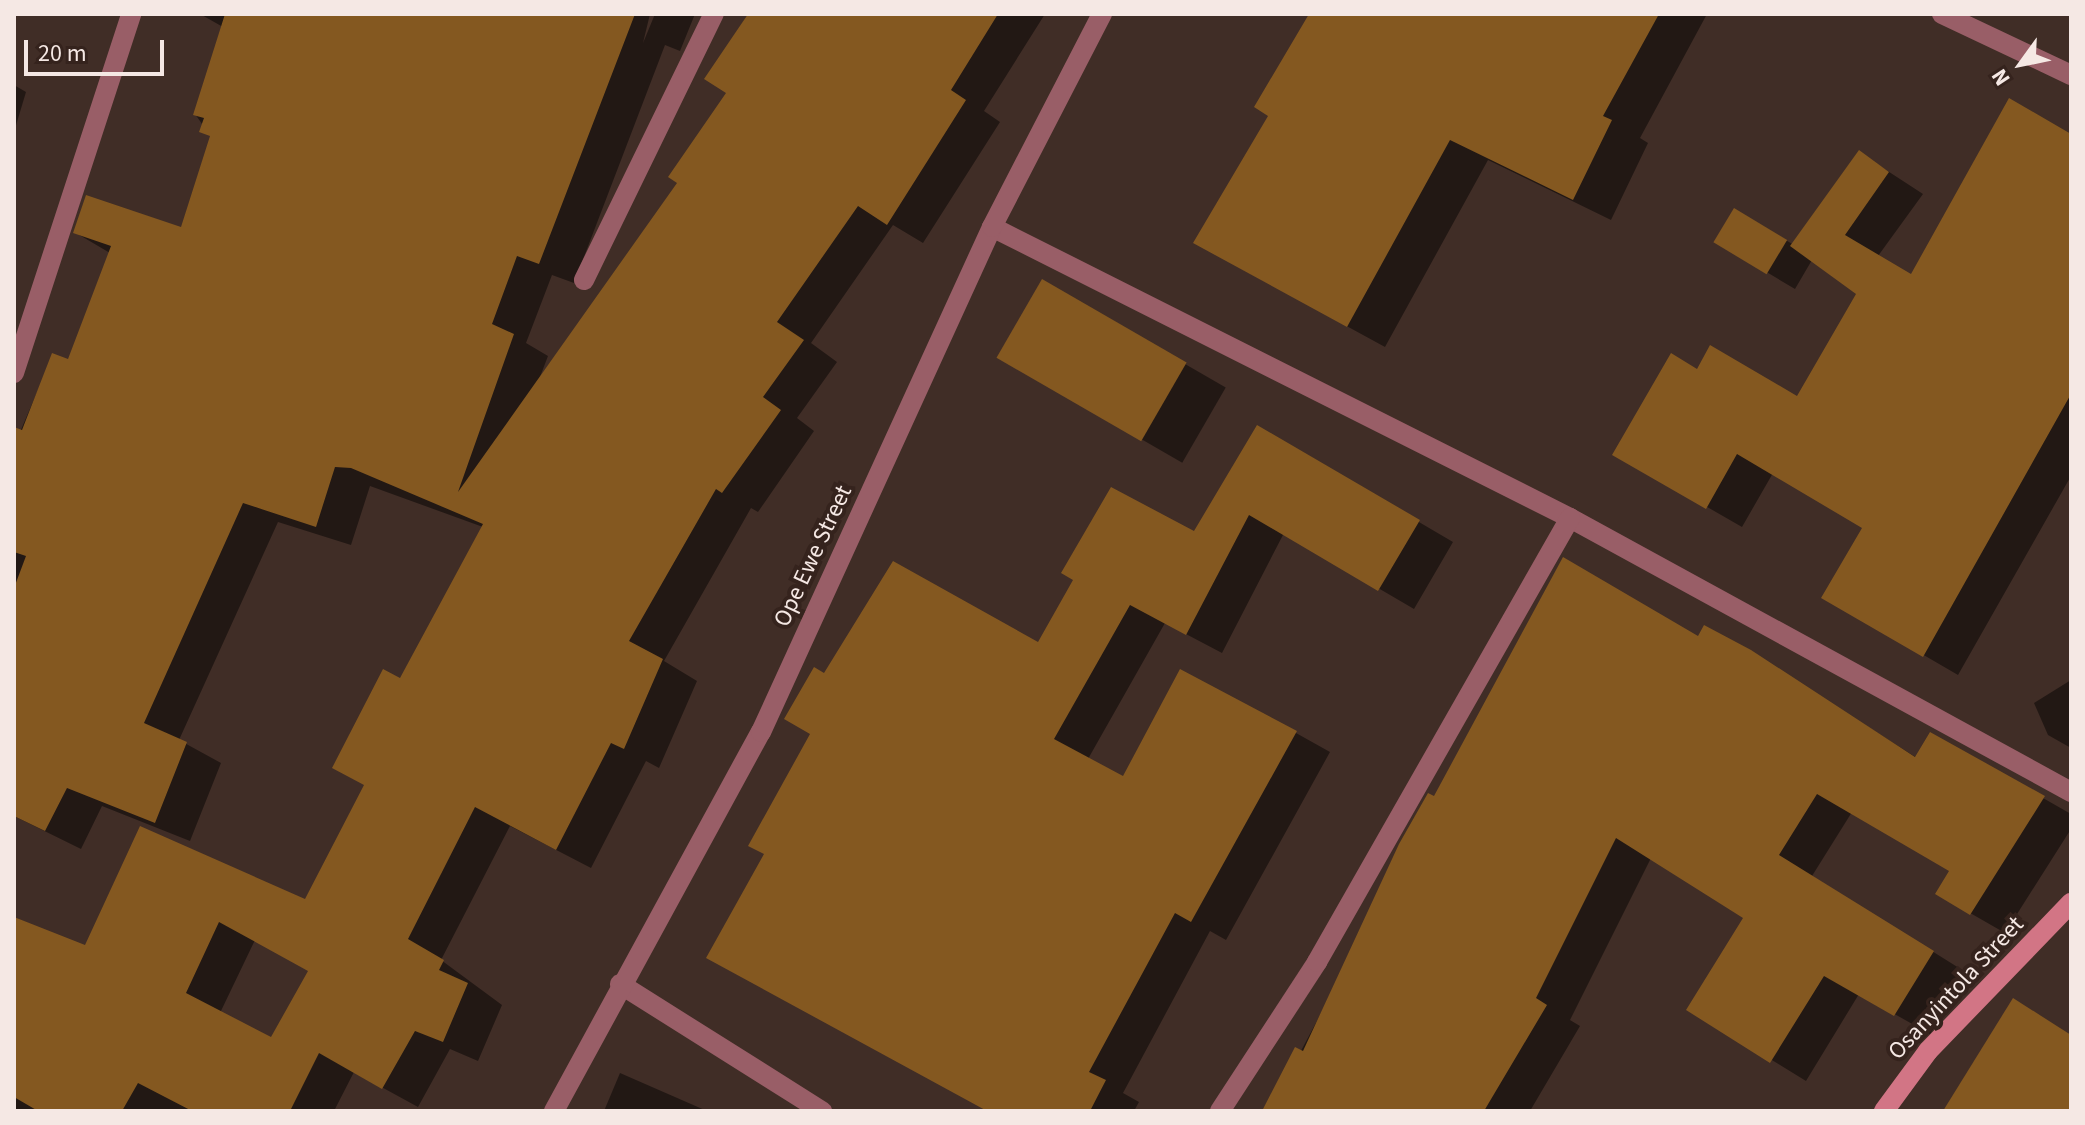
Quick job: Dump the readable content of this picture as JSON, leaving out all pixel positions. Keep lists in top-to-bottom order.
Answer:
{
  "streets": {
    "street": ["Ope Ewe Street", "Osanyintola Street"]
  },
  "scale_bar": "20 m",
  "north": "bottom left"
}
